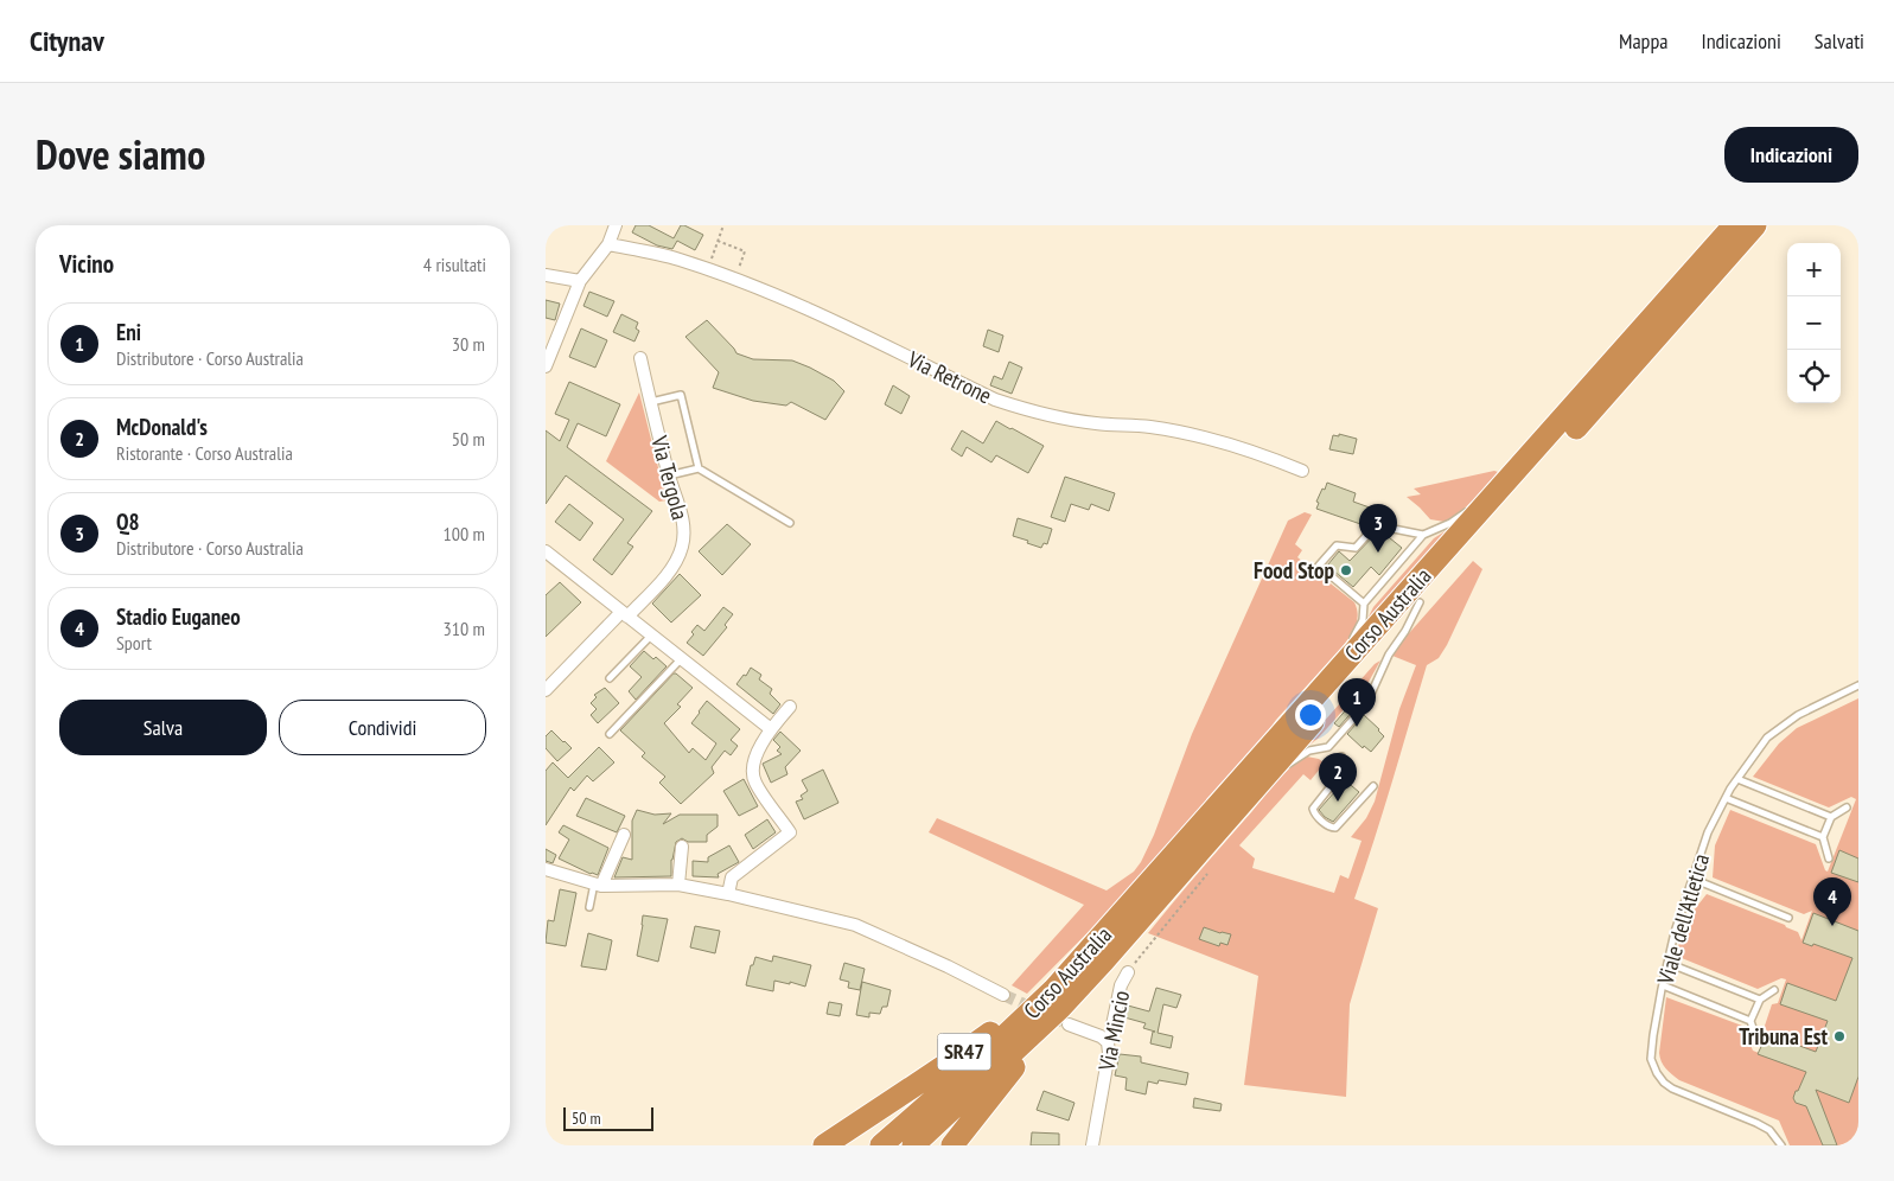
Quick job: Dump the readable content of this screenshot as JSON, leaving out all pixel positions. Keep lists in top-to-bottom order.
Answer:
{
  "streets": {
    "highway": ["Corso Australia", "SR47"],
    "street": ["Via Retrone", "Via Tergola", "Via Mincio"],
    "lane": ["Viale dell'Atletica"]
  },
  "crossings": [
    ["Corso Australia", "SR47"]
  ],
  "places": ["Food Stop", "Tribuna Est"],
  "scale_bar": "50 m",
  "page": {
    "header": "Citynav",
    "nav": ["Mappa", "Indicazioni", "Salvati"],
    "title": "Dove siamo",
    "buttons": [
      "Indicazioni",
      ["Salva", "Condividi"]
    ],
    "heading": ["Vicino", "4 risultati"],
    "map_buttons": ["+", "−"],
    "list": [
      {
        "mark": "1",
        "name": "Eni",
        "note": "Distributore · Corso Australia",
        "value": "30 m"
      },
      {
        "mark": "2",
        "name": "McDonald's",
        "note": "Ristorante · Corso Australia",
        "value": "50 m"
      },
      {
        "mark": "3",
        "name": "Q8",
        "note": "Distributore · Corso Australia",
        "value": "100 m"
      },
      {
        "mark": "4",
        "name": "Stadio Euganeo",
        "note": "Sport",
        "value": "310 m"
      }
    ],
    "pins": [
      "3",
      "1",
      "2",
      "4"
    ],
    "scale": "50 m"
  }
}
